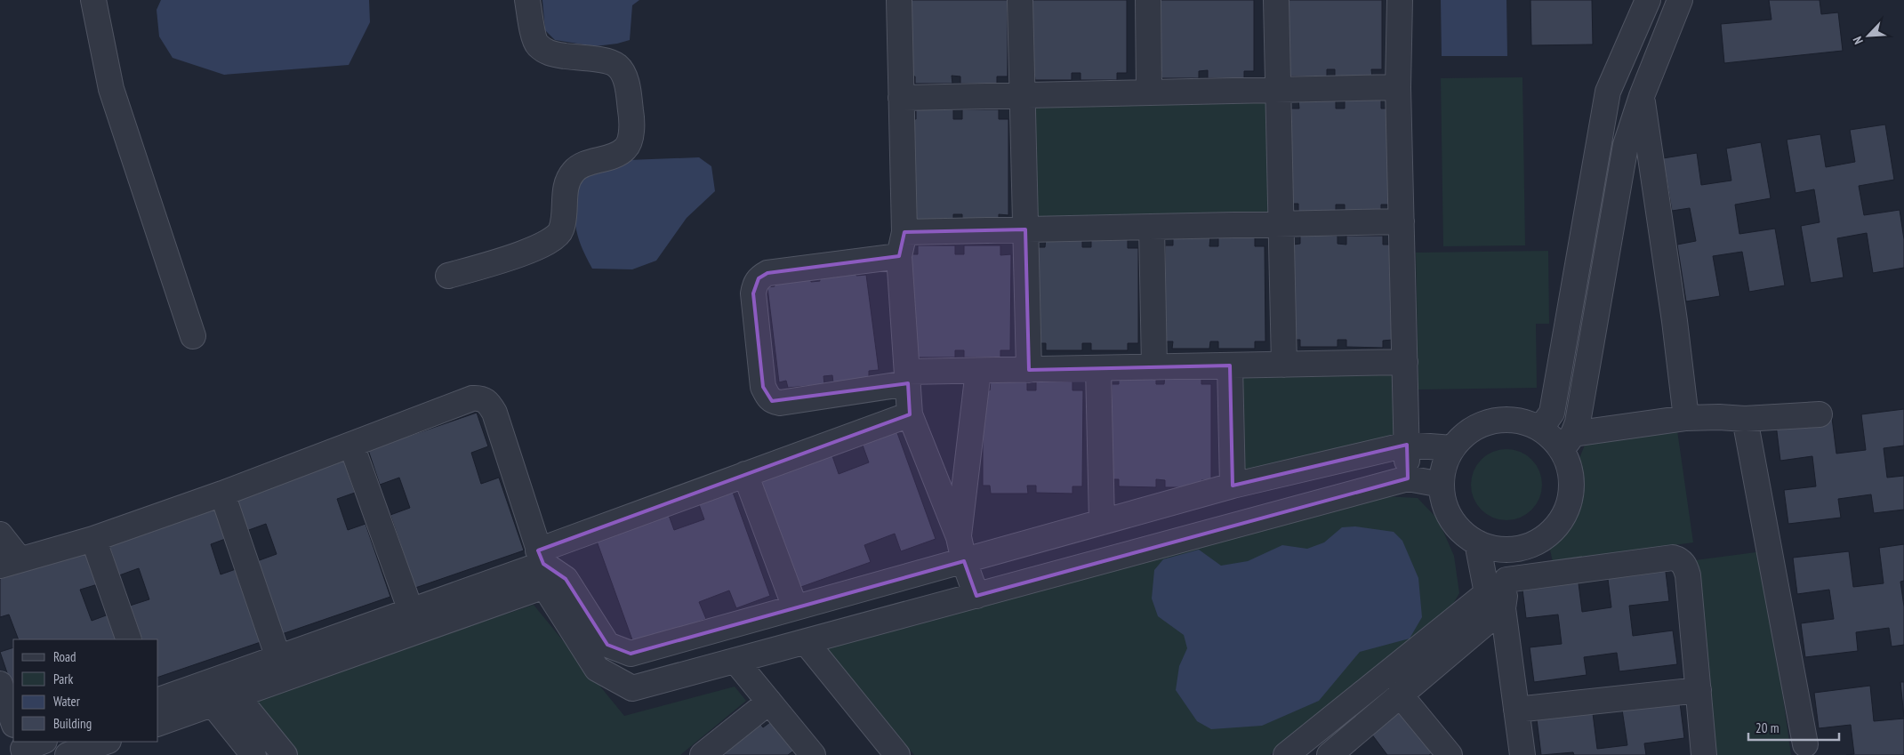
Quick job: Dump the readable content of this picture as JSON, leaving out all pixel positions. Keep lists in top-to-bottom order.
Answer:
{
  "legend": [
    "Road",
    "Park",
    "Water",
    "Building"
  ],
  "scale_bar": "20 m",
  "north": "bottom left"
}
